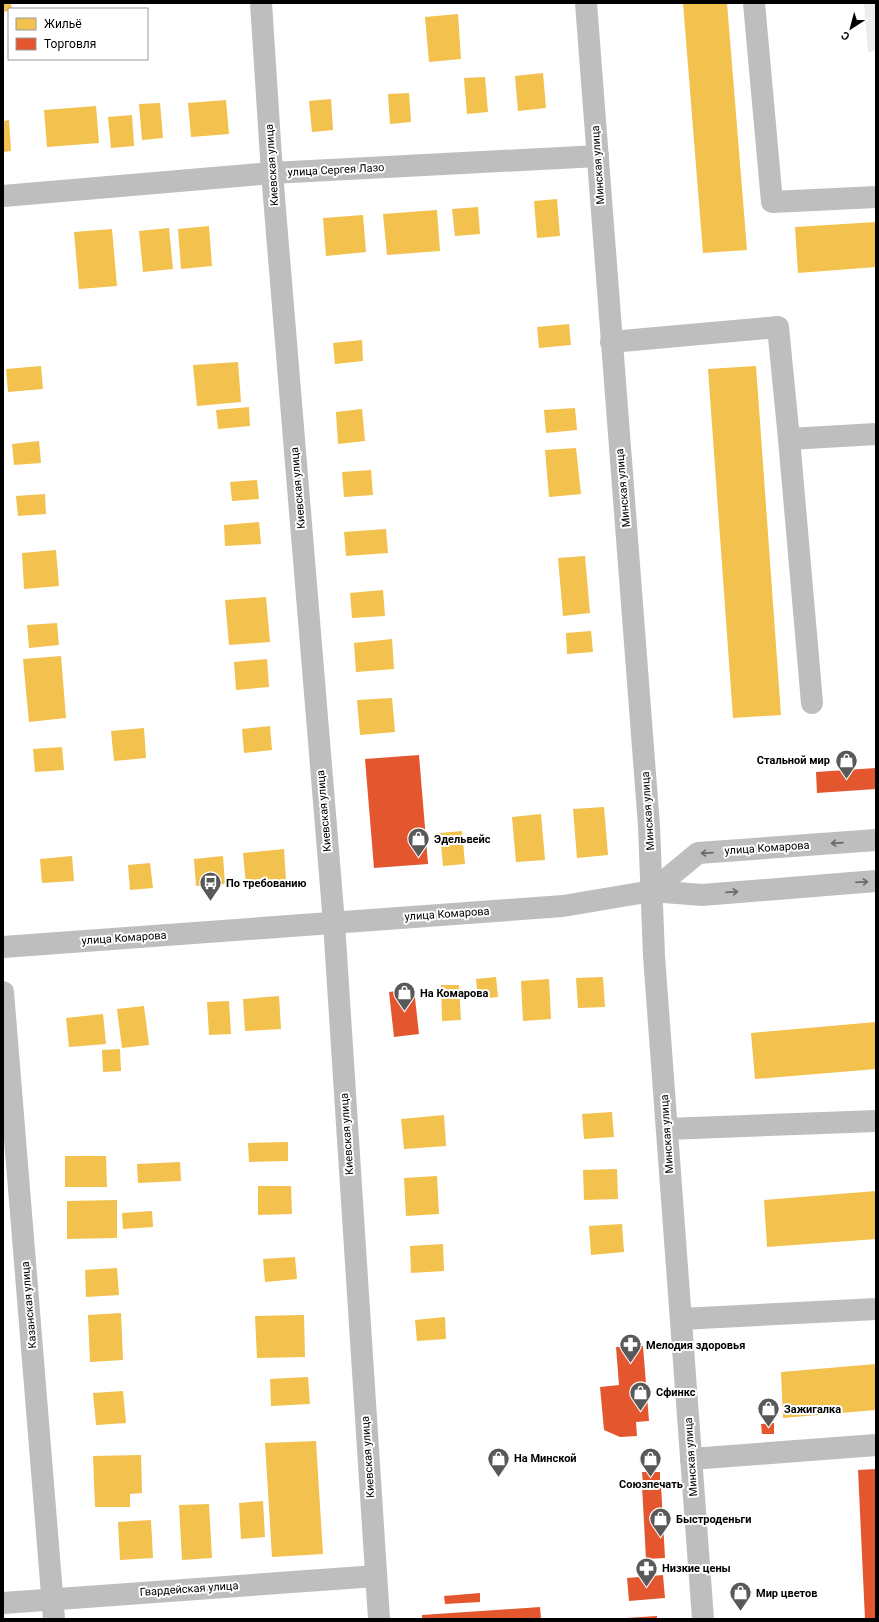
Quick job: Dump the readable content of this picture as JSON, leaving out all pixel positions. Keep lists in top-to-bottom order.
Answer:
{
  "streets": {
    "street": [
      "Киевская улица",
      "Минская улица",
      "улица Сергея Лазо",
      "улица Комарова",
      "Казанская улица",
      "Гвардейская улица"
    ]
  },
  "crossings": [
    ["Киевская улица", "улица Сергея Лазо"],
    ["Киевская улица", "улица Комарова"],
    ["Киевская улица", "Гвардейская улица"],
    ["Минская улица", "улица Сергея Лазо"],
    ["Минская улица", "улица Комарова"],
    ["Казанская улица", "Гвардейская улица"]
  ],
  "places": {
    "shop": [
      "Стальной мир",
      "Эдельвейс",
      "На Комарова",
      "Сфинкс",
      "Зажигалка",
      "На Минской",
      "Союзпечать",
      "Быстроденьги",
      "Мир цветов"
    ],
    "bus stop": ["По требованию"],
    "pharmacy": ["Мелодия здоровья", "Низкие цены"]
  },
  "legend": ["Жильё", "Торговля"],
  "north": "bottom left"
}
